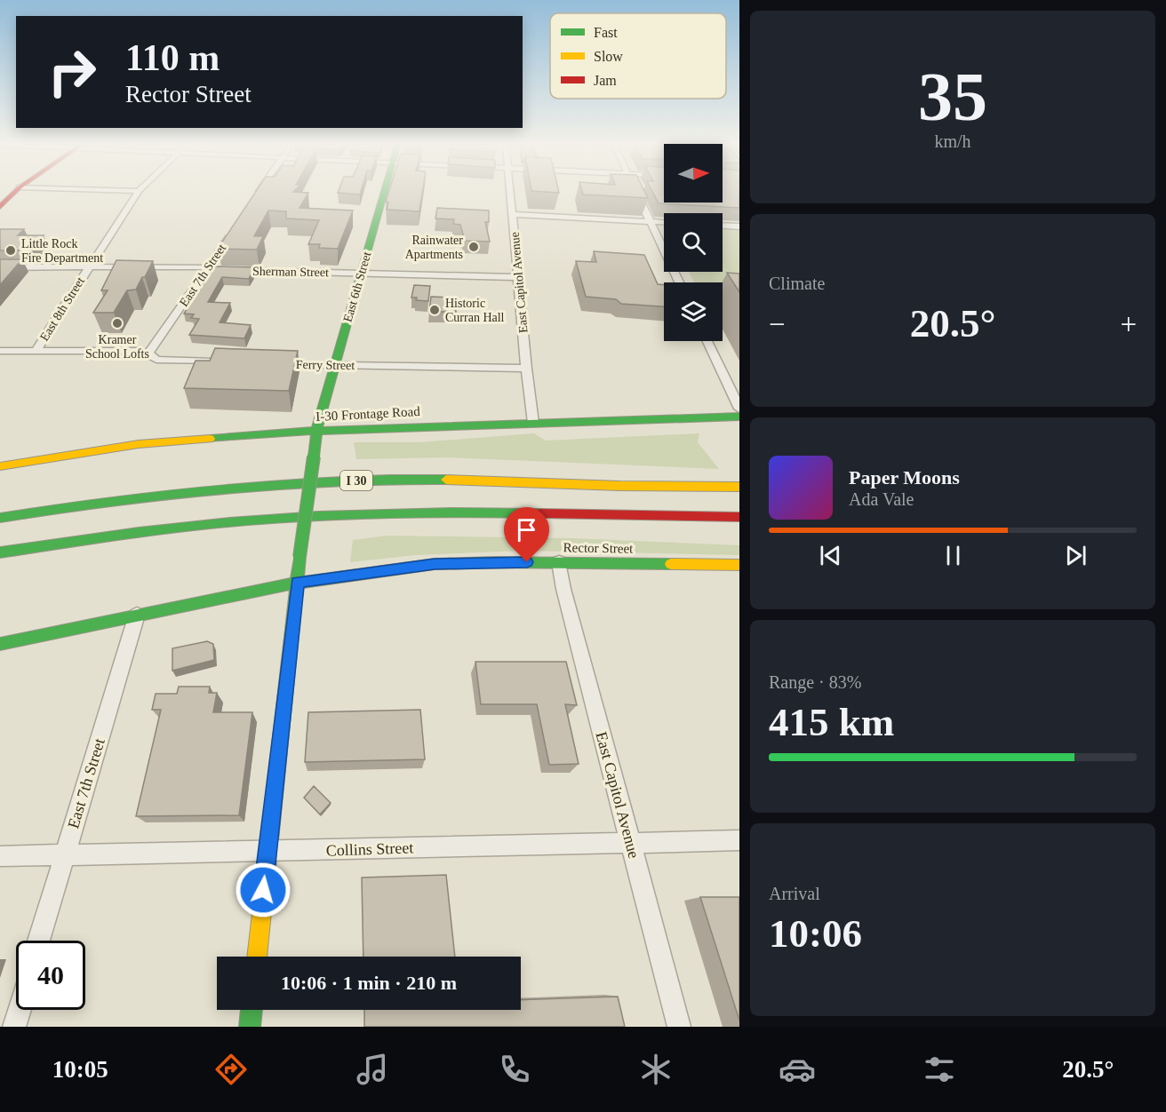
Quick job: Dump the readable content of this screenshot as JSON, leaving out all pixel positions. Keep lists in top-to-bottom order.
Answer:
{
  "streets": {
    "main road": [
      "East 6th Street",
      "I-30 Frontage Road",
      "I 30",
      "Rector Street"
    ],
    "street": [
      "Sherman Street",
      "East 7th Street",
      "East Capitol Avenue",
      "East 8th Street",
      "Ferry Street",
      "Collins Street"
    ]
  },
  "crossings": [
    ["Sherman Street", "East 7th Street"],
    ["Sherman Street", "East Capitol Avenue"],
    ["Sherman Street", "East 6th Street"],
    ["Sherman Street", "East 8th Street"],
    ["East 7th Street", "Collins Street"],
    ["East Capitol Avenue", "Ferry Street"],
    ["East Capitol Avenue", "I-30 Frontage Road"],
    ["East Capitol Avenue", "Rector Street"],
    ["East Capitol Avenue", "Collins Street"],
    ["East 6th Street", "Ferry Street"],
    ["East 6th Street", "I-30 Frontage Road"],
    ["East 6th Street", "Rector Street"]
  ],
  "places": [
    "Rainwater Apartments",
    "Little Rock Fire Department",
    "Historic Curran Hall",
    "Kramer School Lofts"
  ],
  "legend": ["Fast", "Slow", "Jam"],
  "north": "right",
  "page": {
    "tile": [
      ["35", "km/h"],
      "Climate",
      ["Range · 83%", "415 km"],
      ["Arrival", "10:06"]
    ],
    "turn": ["110 m", "Rector Street"],
    "heat": ["−", "20.5°", "+"],
    "song": ["Paper Moons", "Ada Vale"],
    "limit": "40",
    "trip": "10:06 · 1 min · 210 m",
    "tabs": ["10:05", "20.5°"]
  }
}
